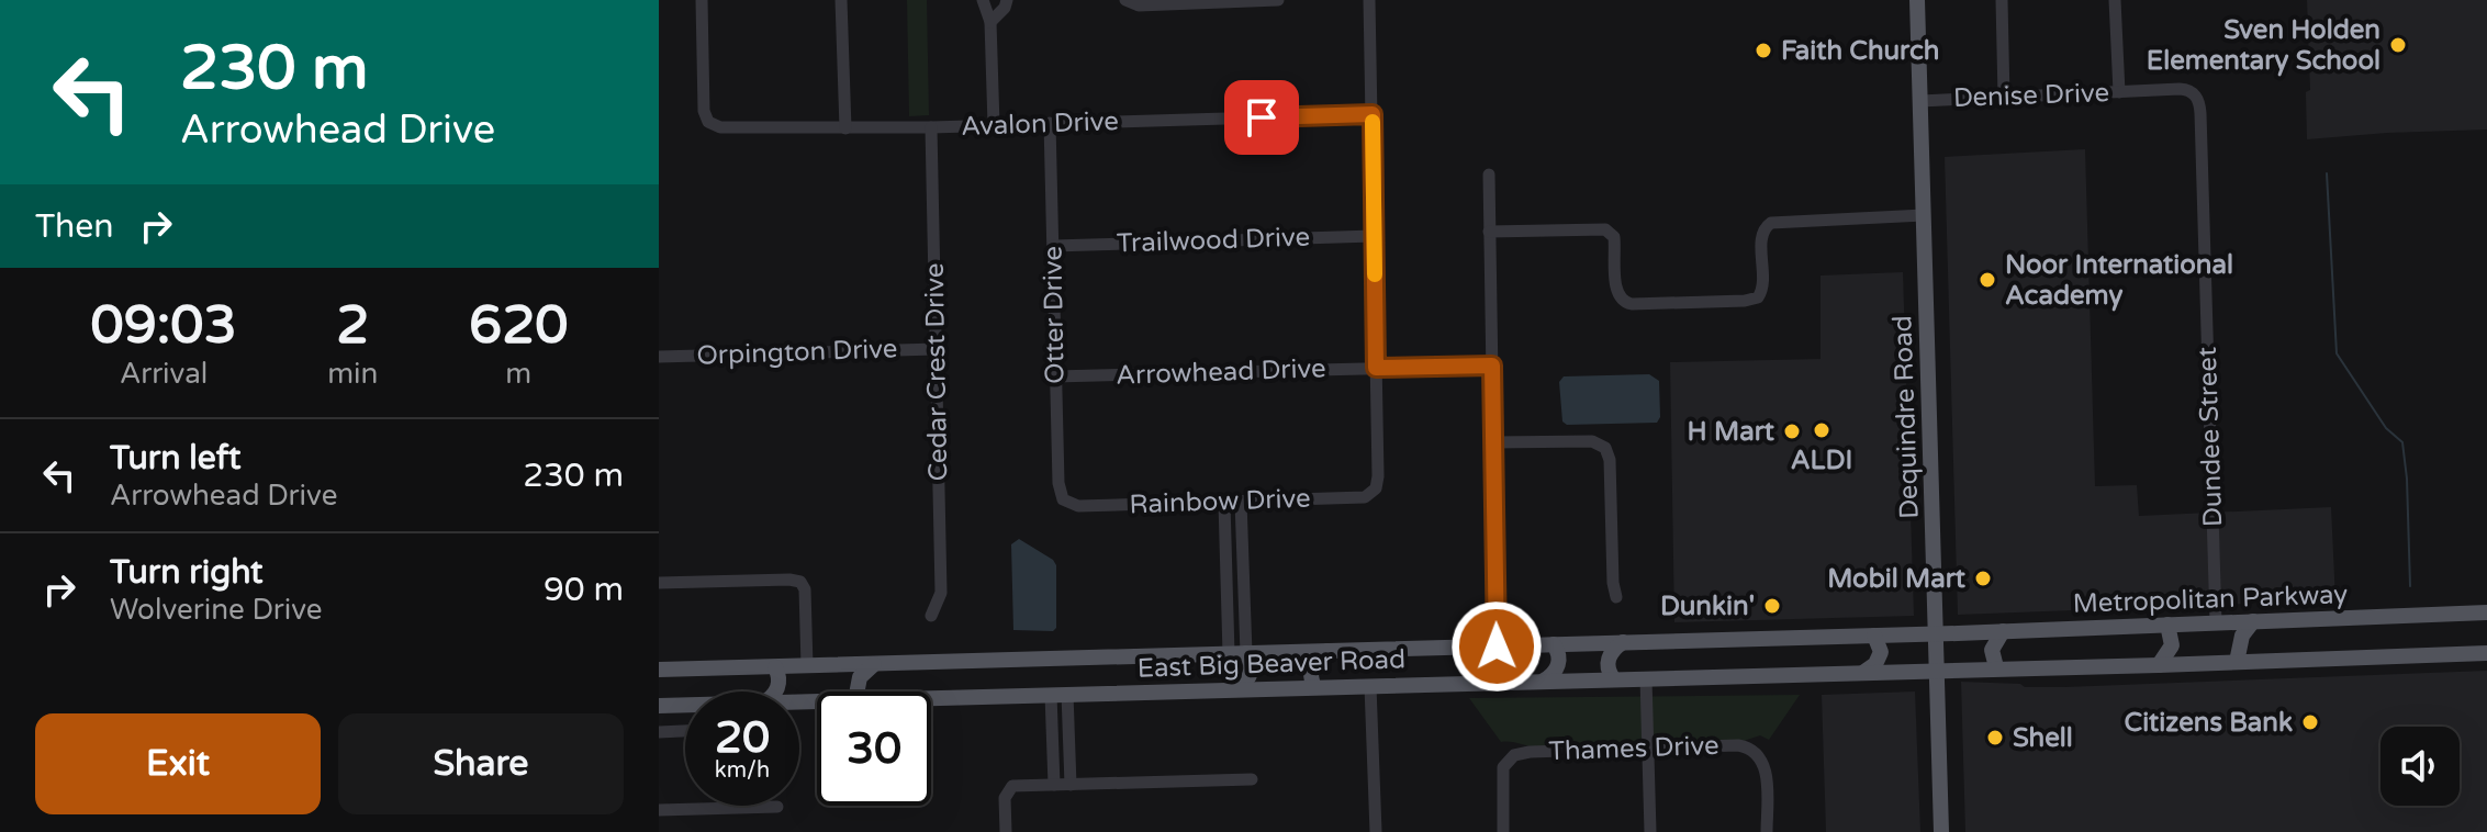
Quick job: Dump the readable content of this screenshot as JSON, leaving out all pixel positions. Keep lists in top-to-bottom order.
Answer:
{
  "streets": {
    "main road": ["Dequindre Road", "Metropolitan Parkway", "East Big Beaver Road"],
    "street": [
      "Denise Drive",
      "Avalon Drive",
      "Trailwood Drive",
      "Otter Drive",
      "Orpington Drive",
      "Cedar Crest Drive",
      "Arrowhead Drive",
      "Dundee Street",
      "Rainbow Drive",
      "Thames Drive"
    ]
  },
  "crossings": [
    ["Denise Drive", "Dequindre Road"],
    ["Denise Drive", "Dundee Street"],
    ["Avalon Drive", "Otter Drive"],
    ["Avalon Drive", "Cedar Crest Drive"],
    ["Trailwood Drive", "Otter Drive"],
    ["Otter Drive", "Arrowhead Drive"],
    ["Otter Drive", "Rainbow Drive"],
    ["Orpington Drive", "Cedar Crest Drive"],
    ["Arrowhead Drive", "Rainbow Drive"],
    ["Dequindre Road", "Metropolitan Parkway"],
    ["Dequindre Road", "East Big Beaver Road"],
    ["Dundee Street", "Metropolitan Parkway"],
    ["Metropolitan Parkway", "East Big Beaver Road"]
  ],
  "places": [
    "Sven Holden Elementary School",
    "Faith Church",
    "Noor International Academy",
    "ALDI",
    "H Mart",
    "Mobil Mart",
    "Dunkin'",
    "Citizens Bank",
    "Shell"
  ],
  "page": {
    "turn": ["230 m", "Arrowhead Drive"],
    "then": "Then",
    "eta": [
      "09:03",
      "Arrival",
      "2",
      "min",
      "620",
      "m"
    ],
    "list": [
      {
        "name": "Turn left",
        "note": "Arrowhead Drive",
        "value": "230 m"
      },
      {
        "name": "Turn right",
        "note": "Wolverine Drive",
        "value": "90 m"
      }
    ],
    "speed": "20 km/h",
    "limit": "30",
    "buttons": ["Exit", "Share"]
  }
}
